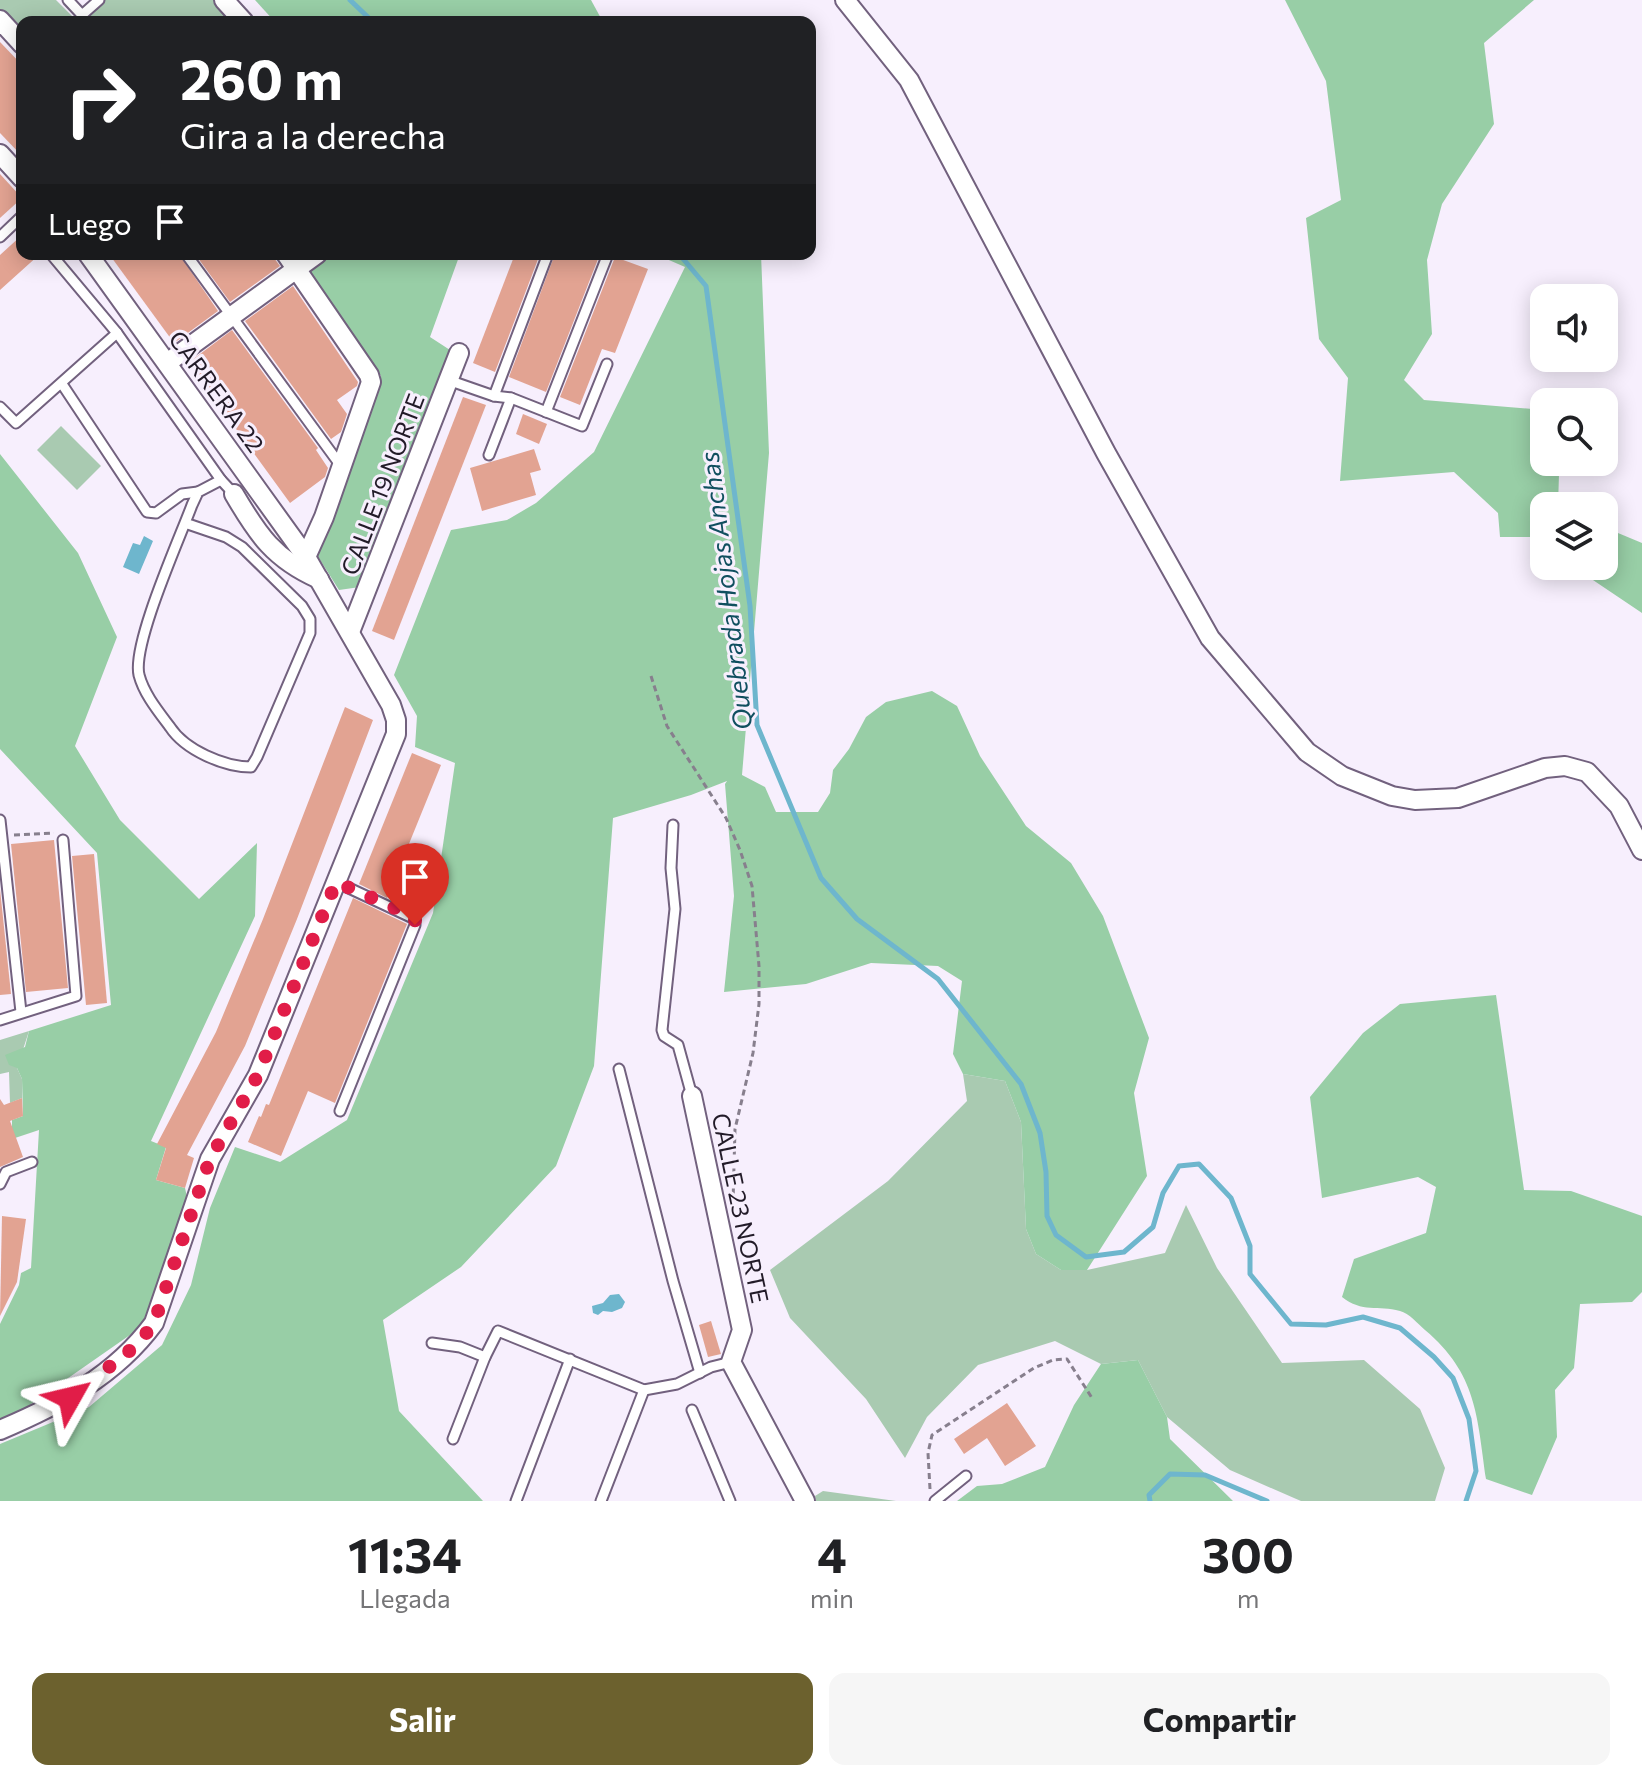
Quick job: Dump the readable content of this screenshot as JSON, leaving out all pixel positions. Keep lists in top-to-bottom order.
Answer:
{
  "streets": {
    "street": ["CARRERA 22", "CALLE 19 NORTE", "CALLE 23 NORTE"]
  },
  "crossings": [
    ["CARRERA 22", "CALLE 19 NORTE"]
  ],
  "water": ["Quebrada Hojas Anchas"],
  "page": {
    "turn": ["260 m", "Gira a la derecha"],
    "then": "Luego",
    "eta": [
      "11:34",
      "Llegada",
      "4",
      "min",
      "300",
      "m"
    ],
    "buttons": ["Salir", "Compartir"]
  }
}
